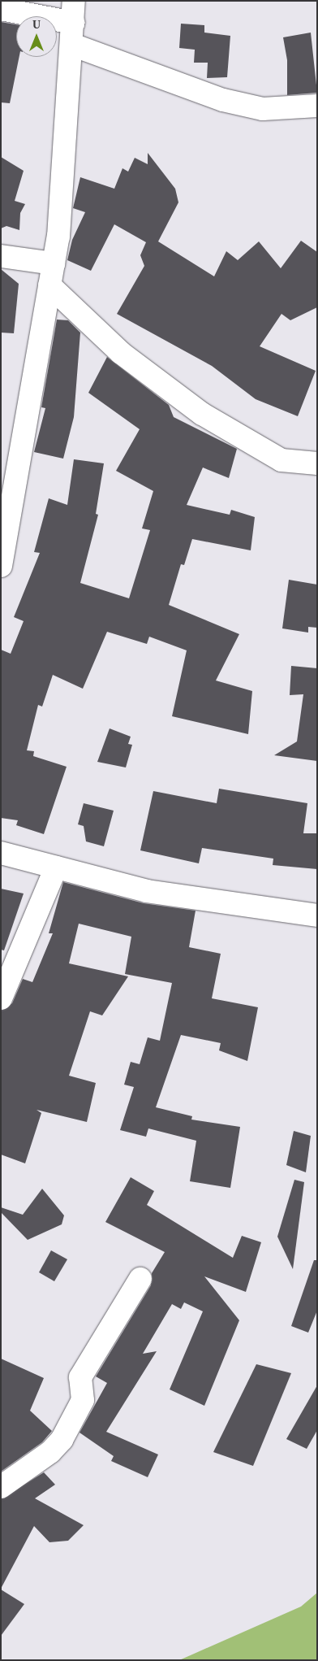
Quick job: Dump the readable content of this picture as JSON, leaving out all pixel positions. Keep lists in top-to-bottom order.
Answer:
{
  "north": "top"
}
